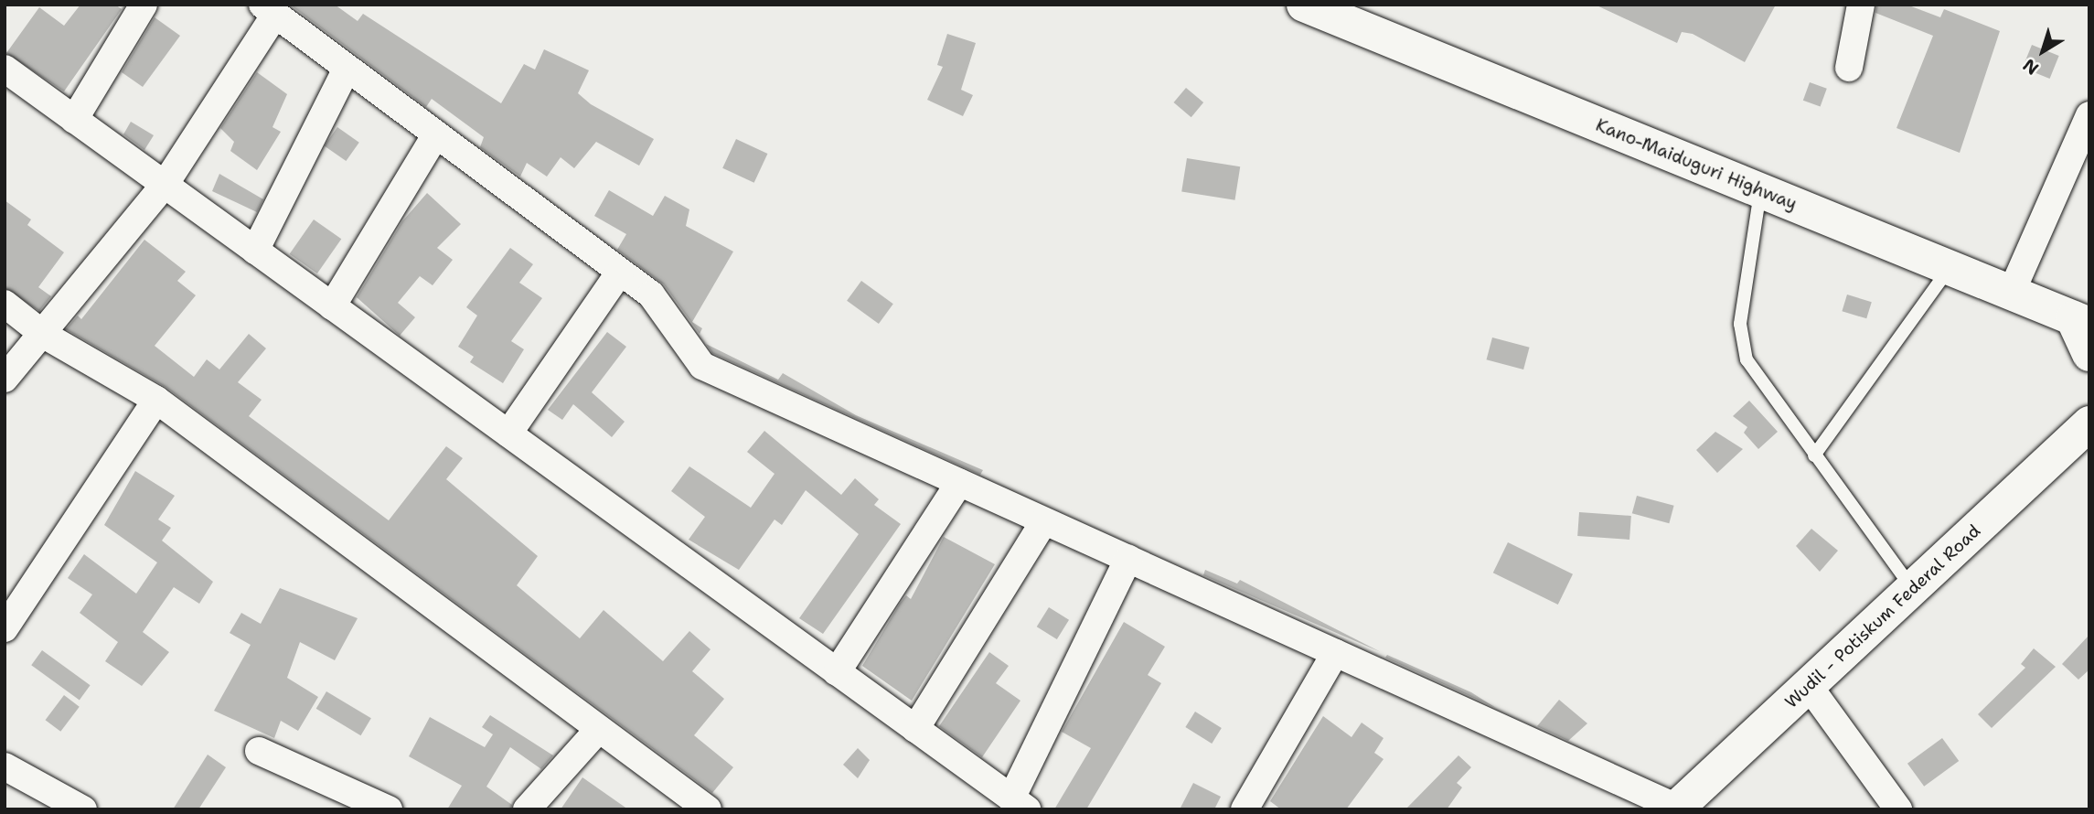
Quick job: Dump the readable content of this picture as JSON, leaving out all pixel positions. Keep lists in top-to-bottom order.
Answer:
{
  "streets": {
    "main road": ["Kano-Maiduguri Highway", "Wudil - Potiskum Federal Road"]
  },
  "north": "bottom left"
}
